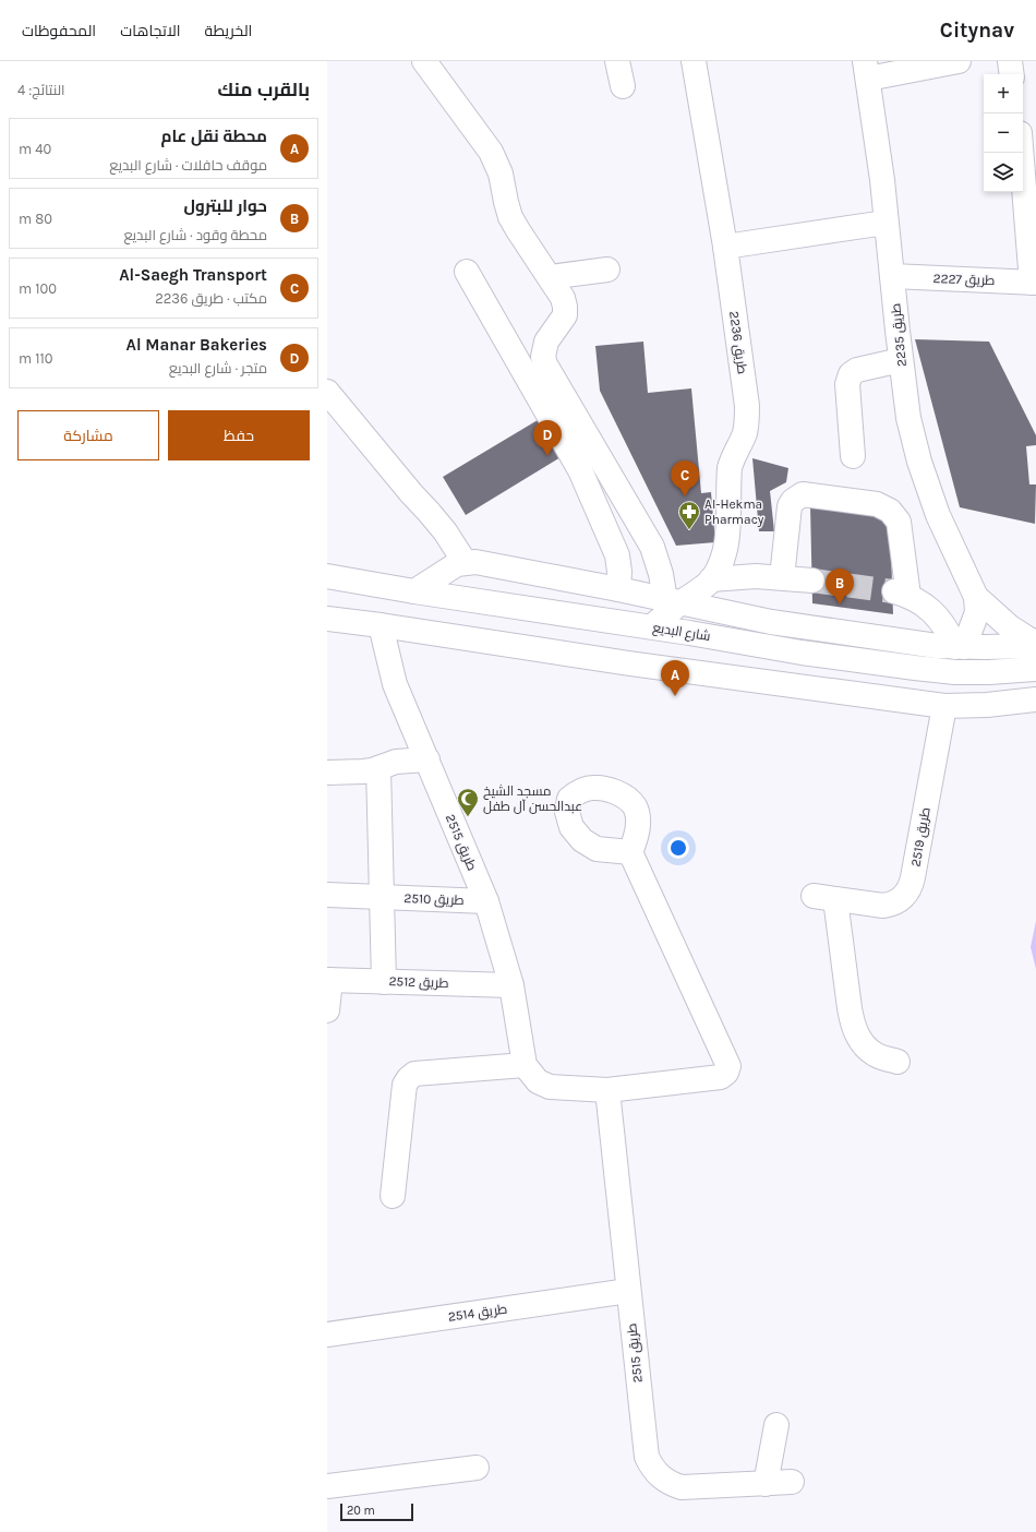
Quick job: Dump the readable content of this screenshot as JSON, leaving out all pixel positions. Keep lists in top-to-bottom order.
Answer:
{
  "streets": {
    "street": [
      "طريق 2227",
      "طريق 2235",
      "طريق 2236",
      "شارع البديع",
      "طريق 2519",
      "طريق 2515",
      "طريق 2510",
      "طريق 2512",
      "طريق 2514"
    ]
  },
  "crossings": [
    ["طريق 2227", "طريق 2235"],
    ["طريق 2236", "شارع البديع"],
    ["طريق 2515", "طريق 2510"],
    ["طريق 2515", "طريق 2512"],
    ["طريق 2515", "طريق 2514"]
  ],
  "places": {
    "pharmacy": ["Al-Hekma Pharmacy"],
    "mosque": ["مسجد الشيخ عبدالحسن آل طفل"]
  },
  "scale_bar": "20 m",
  "page": {
    "header": "Citynav",
    "nav": ["الخريطة", "الاتجاهات", "المحفوظات"],
    "heading": ["بالقرب منك", "النتائج: 4"],
    "map_buttons": ["+", "−"],
    "list": [
      {
        "mark": "A",
        "name": "محطة نقل عام",
        "note": "موقف حافلات · شارع البديع",
        "value": "40 m"
      },
      {
        "mark": "B",
        "name": "حوار للبترول",
        "note": "محطة وقود · شارع البديع",
        "value": "80 m"
      },
      {
        "mark": "C",
        "name": "Al-Saegh Transport",
        "note": "مكتب · طريق 2236",
        "value": "100 m"
      },
      {
        "mark": "D",
        "name": "Al Manar Bakeries",
        "note": "متجر · شارع البديع",
        "value": "110 m"
      }
    ],
    "buttons": ["حفظ", "مشاركة"],
    "pins": [
      "D",
      "C",
      "B",
      "A"
    ],
    "scale": "20 m"
  }
}
